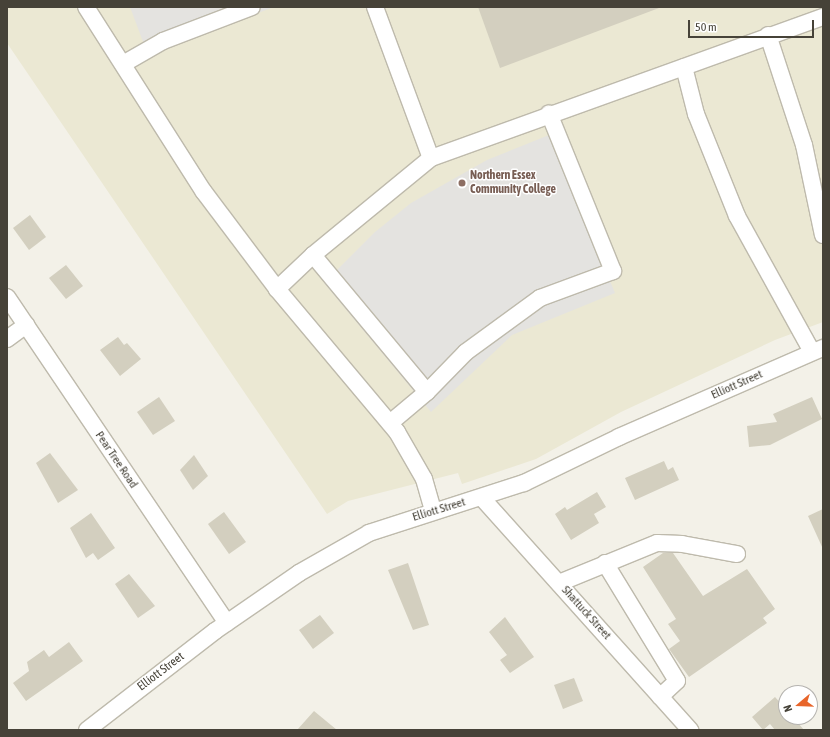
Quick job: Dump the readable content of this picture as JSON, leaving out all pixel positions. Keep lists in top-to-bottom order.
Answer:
{
  "streets": {
    "street": ["Elliott Street", "Pear Tree Road", "Shattuck Street"]
  },
  "crossings": [
    ["Elliott Street", "Pear Tree Road"],
    ["Elliott Street", "Shattuck Street"]
  ],
  "places": ["Northern Essex Community College"],
  "scale_bar": "50 m",
  "north": "left"
}
